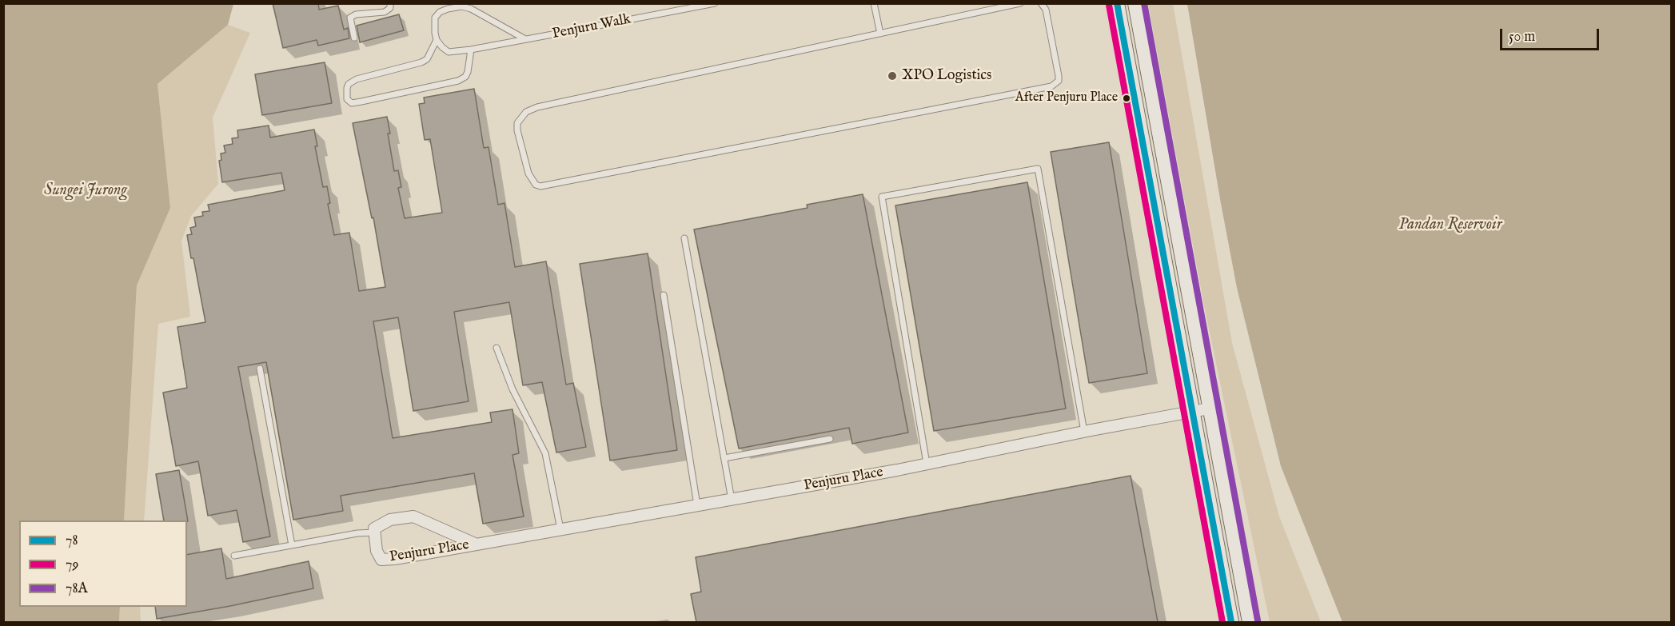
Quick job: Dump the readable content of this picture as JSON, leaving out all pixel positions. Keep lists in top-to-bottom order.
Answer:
{
  "streets": {
    "street": ["Penjuru Place"],
    "lane": ["Penjuru Walk"]
  },
  "water": ["Sungei Jurong", "Pandan Reservoir"],
  "places": ["XPO Logistics", "After Penjuru Place"],
  "lines": ["transit line 78", "transit line 78A", "transit line 79"],
  "legend": ["78", "79", "78A"],
  "scale_bar": "50 m"
}
